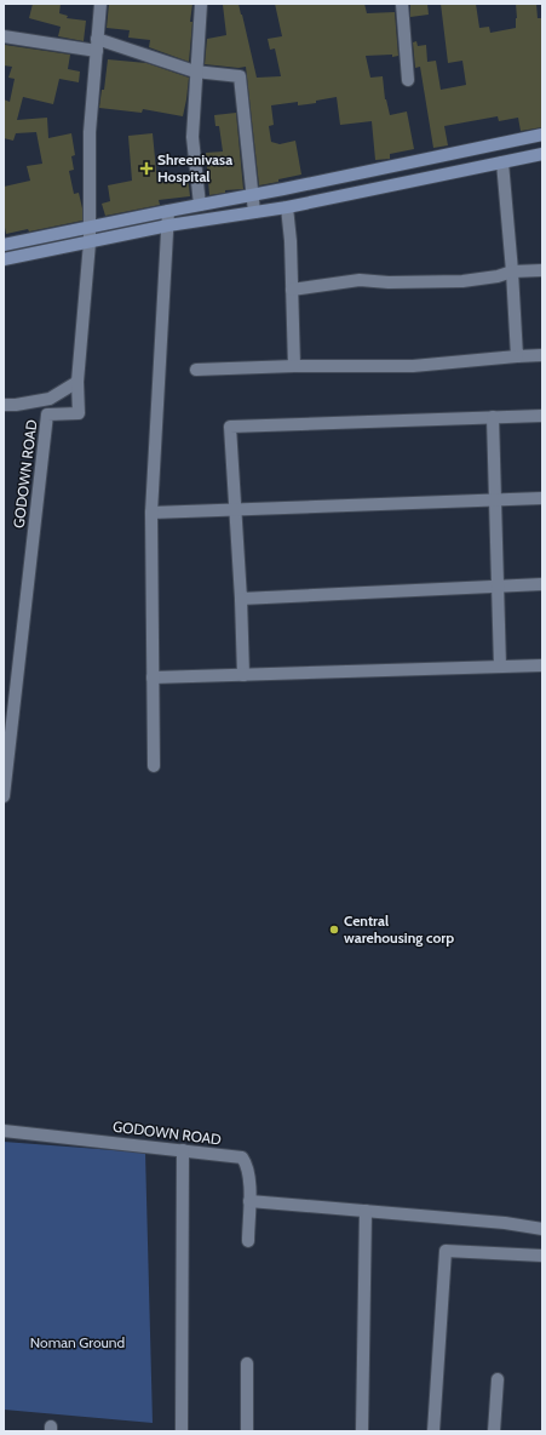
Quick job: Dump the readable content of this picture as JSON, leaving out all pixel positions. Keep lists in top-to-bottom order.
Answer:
{
  "streets": {
    "street": ["GODOWN ROAD"]
  },
  "parks": ["Noman Ground"],
  "places": {
    "health": ["Shreenivasa Hospital"],
    "other": ["Central warehousing corp"]
  }
}
